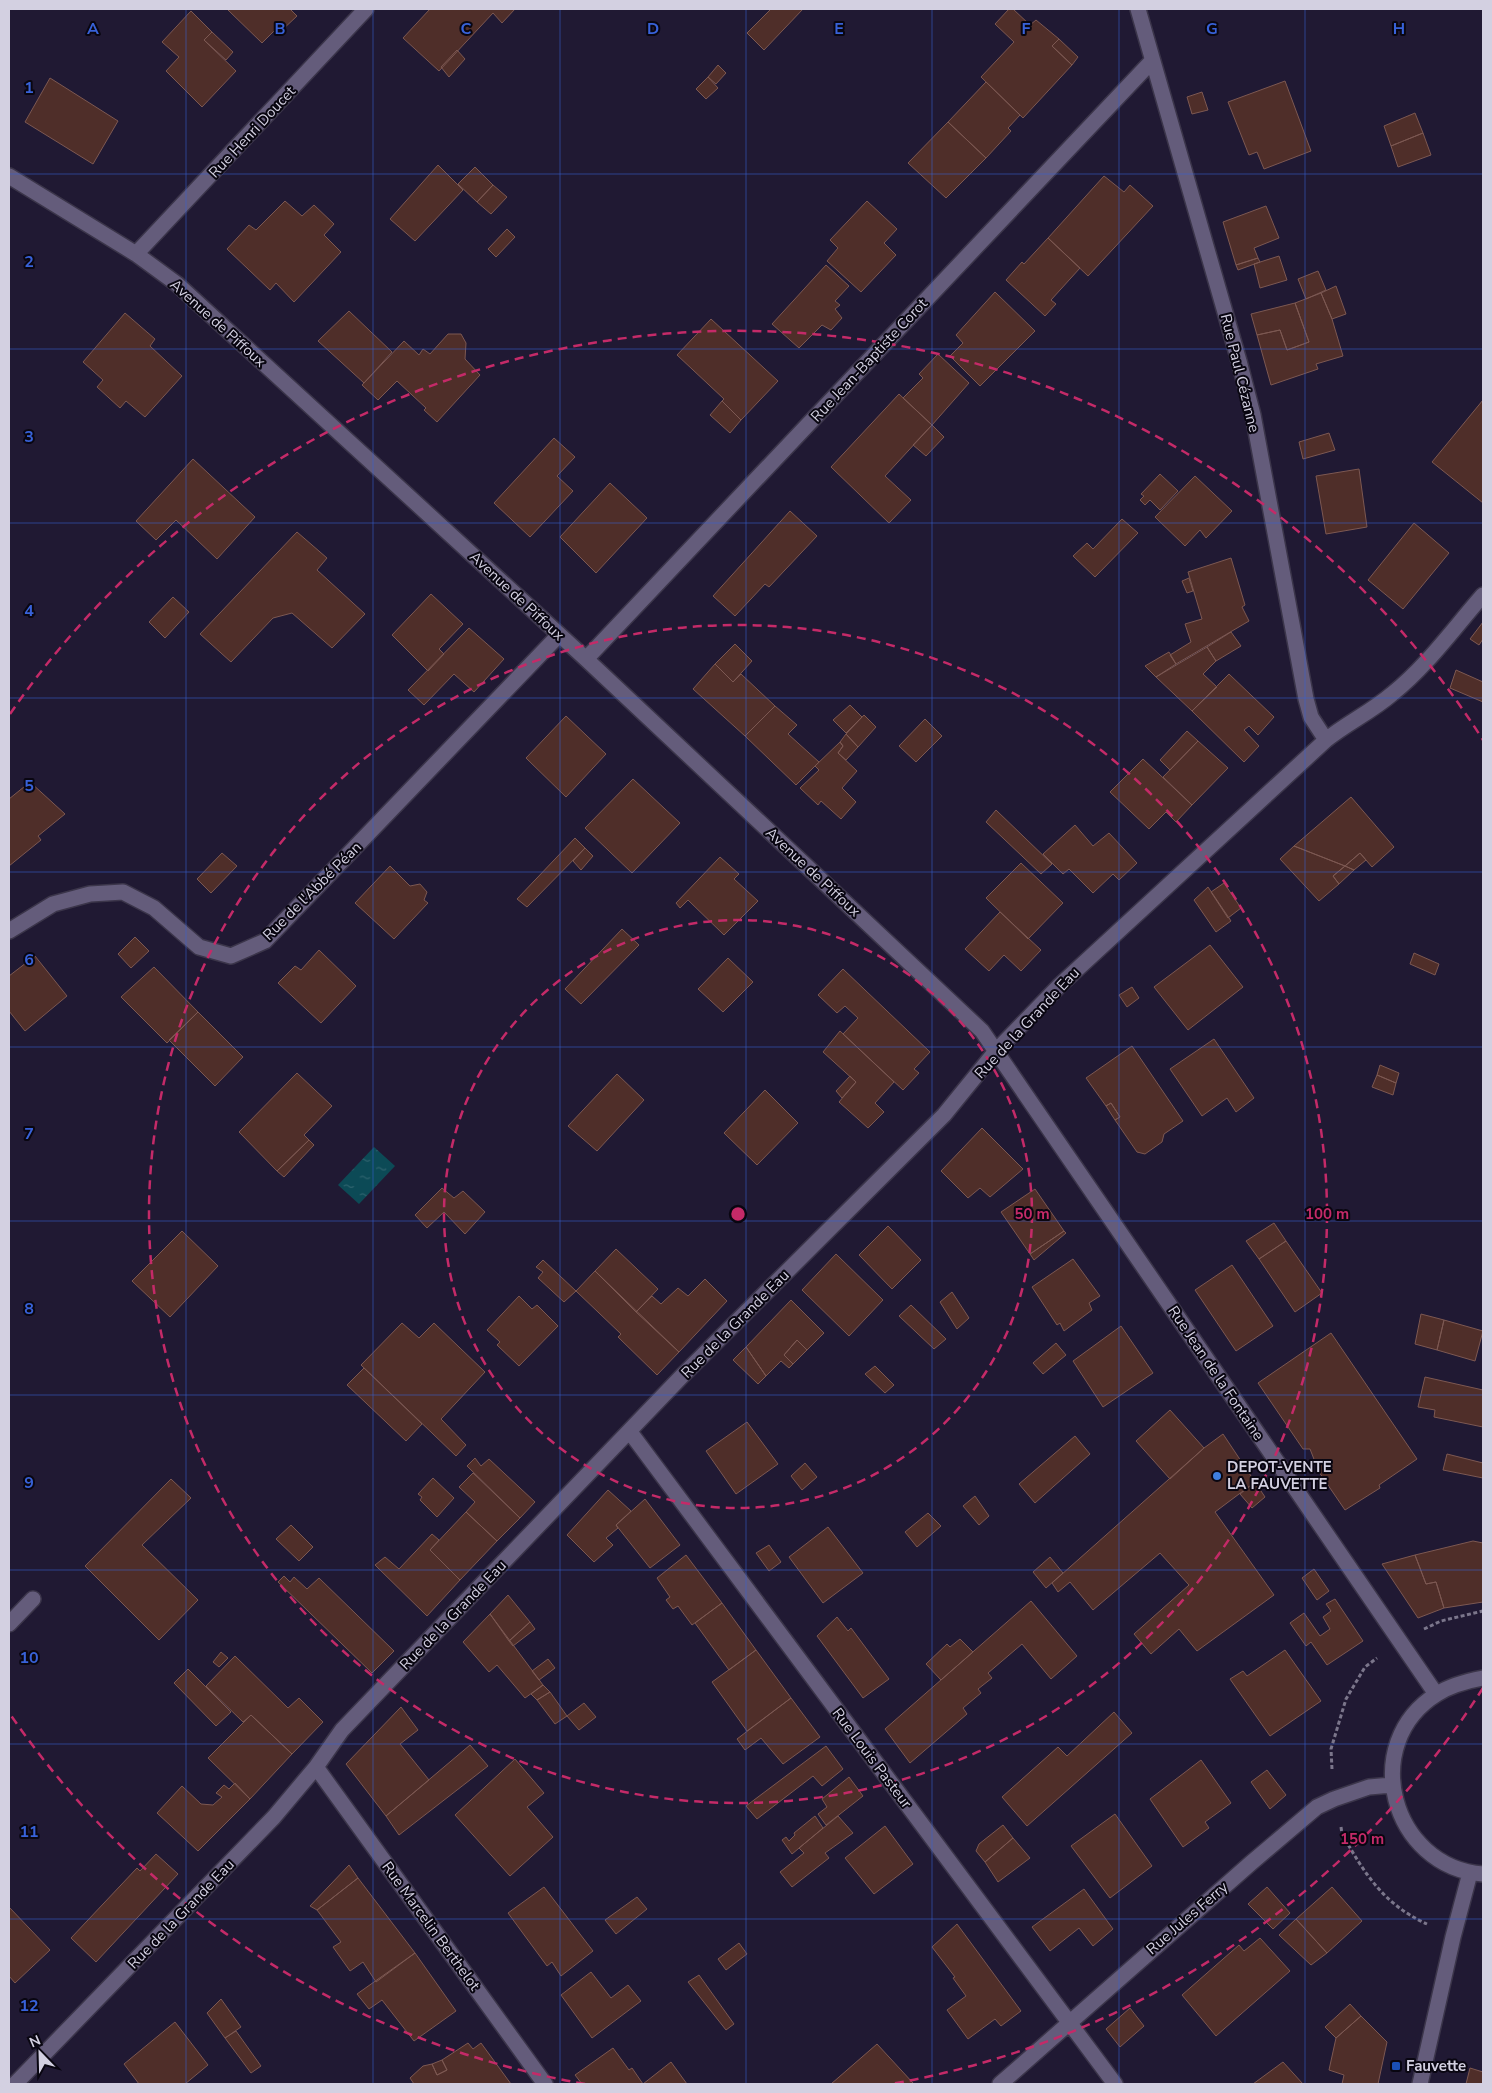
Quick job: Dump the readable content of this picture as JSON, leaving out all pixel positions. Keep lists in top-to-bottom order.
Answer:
{
  "streets": {
    "street": [
      "Rue Henri Doucet",
      "Avenue de Piffoux",
      "Rue Jean-Baptiste Corot",
      "Rue Paul Cézanne",
      "Rue de l'Abbé Péan",
      "Rue de la Grande Eau",
      "Rue Jean de la Fontaine",
      "Rue Louis Pasteur",
      "Rue Jules Ferry",
      "Rue Marcelin Berthelot"
    ]
  },
  "crossings": [
    ["Rue Henri Doucet", "Avenue de Piffoux"],
    ["Avenue de Piffoux", "Rue Jean-Baptiste Corot"],
    ["Avenue de Piffoux", "Rue de l'Abbé Péan"],
    ["Avenue de Piffoux", "Rue de la Grande Eau"],
    ["Avenue de Piffoux", "Rue Jean de la Fontaine"],
    ["Rue Jean-Baptiste Corot", "Rue Paul Cézanne"],
    ["Rue Paul Cézanne", "Rue de la Grande Eau"],
    ["Rue de la Grande Eau", "Rue Jean de la Fontaine"],
    ["Rue de la Grande Eau", "Rue Louis Pasteur"],
    ["Rue de la Grande Eau", "Rue Marcelin Berthelot"],
    ["Rue Louis Pasteur", "Rue Jules Ferry"]
  ],
  "places": {
    "other": ["DEPOT-VENTE LA FAUVETTE"],
    "transit": ["Fauvette"]
  },
  "north": "top left",
  "grid": {
    "columns": [
      "A",
      "B",
      "C",
      "D",
      "E",
      "F",
      "G",
      "H"
    ],
    "rows": [
      "1",
      "2",
      "3",
      "4",
      "5",
      "6",
      "7",
      "8",
      "9",
      "10",
      "11",
      "12"
    ]
  },
  "rings": ["50 m", "100 m", "150 m"]
}
